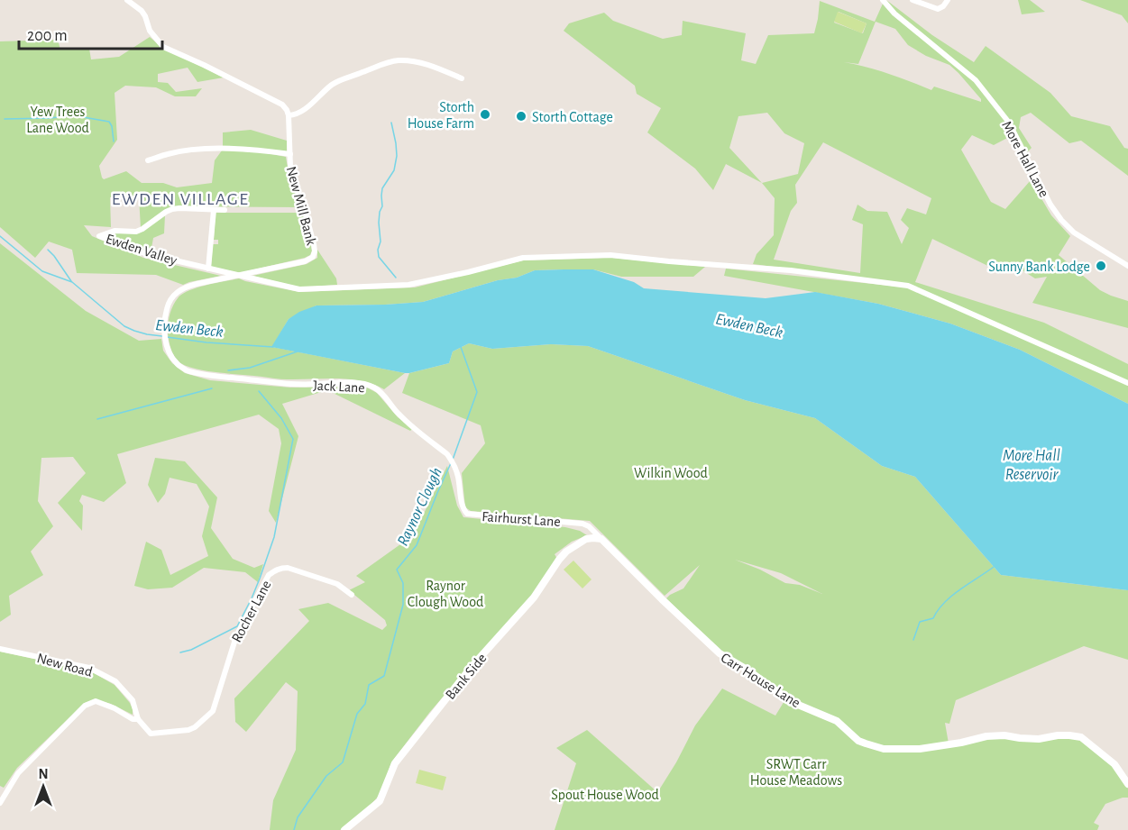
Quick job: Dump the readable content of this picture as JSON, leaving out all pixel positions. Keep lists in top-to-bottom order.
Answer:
{
  "streets": {
    "street": [
      "More Hall Lane",
      "New Mill Bank",
      "Ewden Valley",
      "Jack Lane",
      "Fairhurst Lane",
      "Rocher Lane",
      "New Road",
      "Bank Side",
      "Carr House Lane"
    ]
  },
  "crossings": [
    ["New Mill Bank", "Ewden Valley"],
    ["New Mill Bank", "Jack Lane"],
    ["Jack Lane", "Fairhurst Lane"],
    ["Fairhurst Lane", "Bank Side"],
    ["Fairhurst Lane", "Carr House Lane"],
    ["Rocher Lane", "New Road"],
    ["Bank Side", "Carr House Lane"]
  ],
  "districts": ["EWDEN VILLAGE"],
  "water": ["Ewden Beck", "More Hall Reservoir", "Raynor Clough"],
  "parks": [
    "Yew Trees Lane Wood",
    "Wilkin Wood",
    "Raynor Clough Wood",
    "SRWT Carr House Meadows",
    "Spout House Wood"
  ],
  "places": ["Storth House Farm", "Storth Cottage", "Sunny Bank Lodge"],
  "scale_bar": "200 m",
  "north": "top"
}
